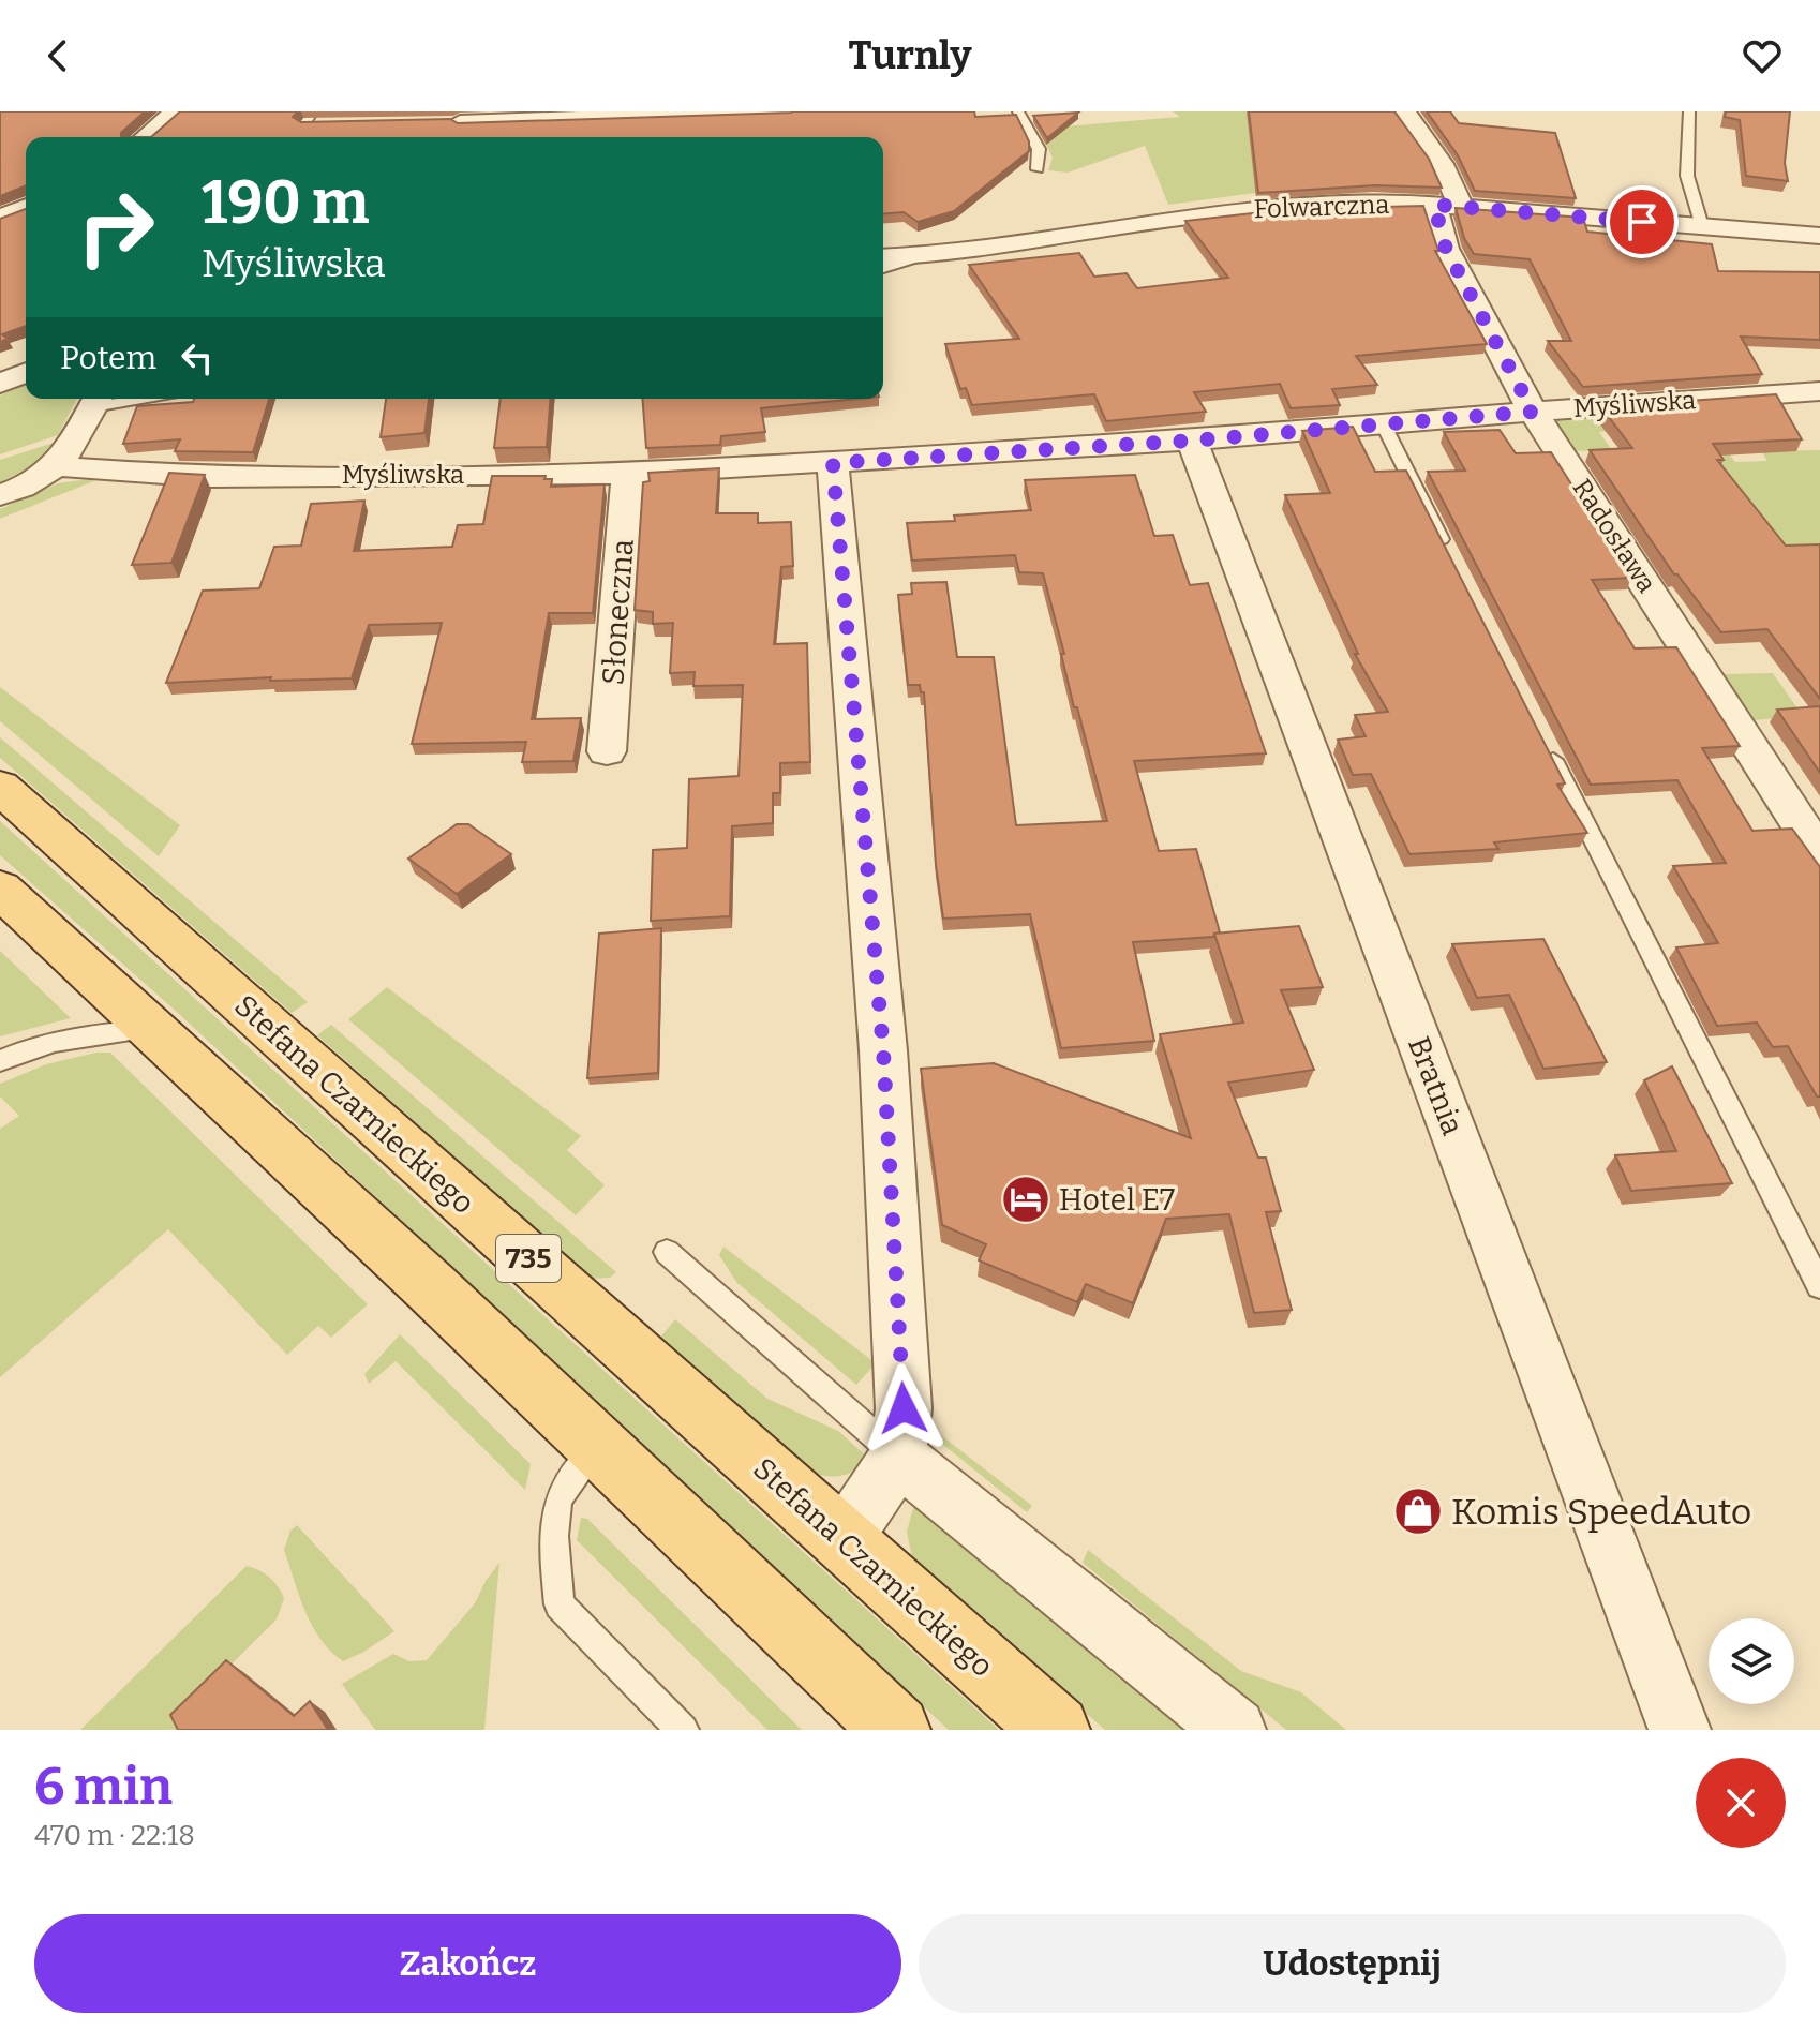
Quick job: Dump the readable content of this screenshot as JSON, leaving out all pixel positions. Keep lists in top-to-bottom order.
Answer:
{
  "streets": {
    "main road": ["Stefana Czarnieckiego", "735"],
    "street": [
      "Folwarczna",
      "Myśliwska",
      "Radosława",
      "Słoneczna",
      "Bratnia"
    ]
  },
  "crossings": [
    ["Folwarczna", "Radosława"],
    ["Myśliwska", "Radosława"],
    ["Myśliwska", "Słoneczna"],
    ["Myśliwska", "Bratnia"]
  ],
  "places": {
    "hotel": ["Hotel E7"],
    "shop": ["Komis SpeedAuto"]
  },
  "page": {
    "header": "Turnly",
    "turn": ["190 m", "Myśliwska"],
    "then": "Potem",
    "heading": ["6 min", "470 m · 22:18"],
    "buttons": ["Zakończ", "Udostępnij"]
  }
}
